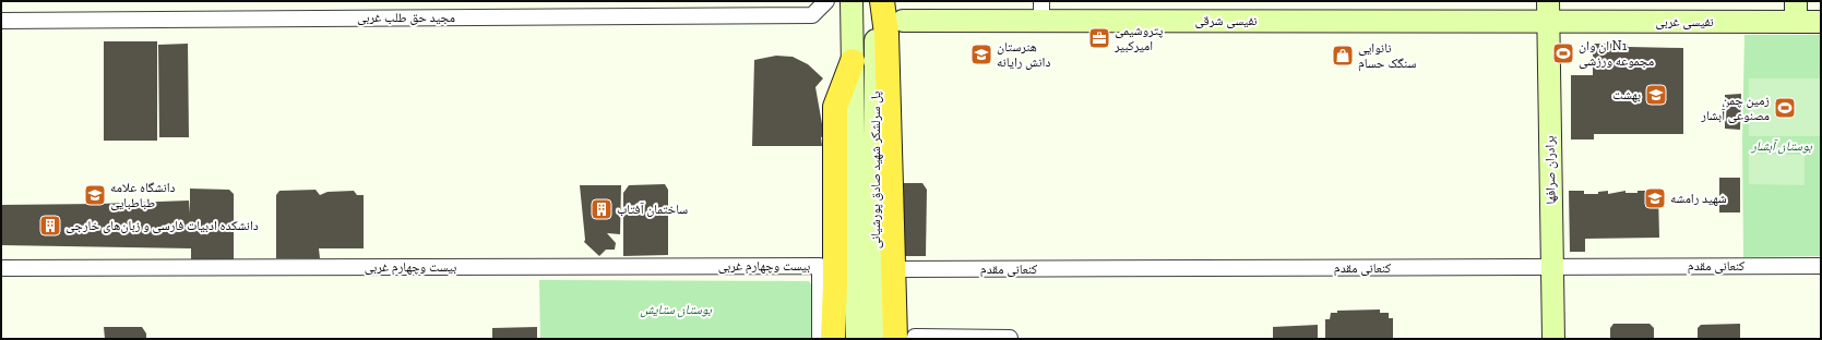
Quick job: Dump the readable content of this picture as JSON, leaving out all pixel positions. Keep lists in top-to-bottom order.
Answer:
{
  "streets": {
    "street": [
      "مجید حق طلب غربی",
      "نفیسی شرقی",
      "نفیسی غربی",
      "پل سرلشکر شهید صادق پورشیانی",
      "برادران صرافها",
      "بیست وچهارم غربی",
      "کنعانی مقدم"
    ]
  },
  "crossings": [
    ["نفیسی شرقی", "نفیسی غربی"],
    ["نفیسی شرقی", "برادران صرافها"],
    ["نفیسی غربی", "برادران صرافها"],
    ["برادران صرافها", "کنعانی مقدم"]
  ],
  "parks": ["بوستان آبشار", "بوستان ستایش"],
  "places": {
    "office": ["پتروشیمی امیرکبیر"],
    "sports": ["ان وان N1 مجموعه ورزشی", "زمین چمن مصنوعی آبشار"],
    "school or university": [
      "هنرستان دانش رایانه",
      "بهشت",
      "دانشگاه علامه طباطبایی",
      "شهید رامشه"
    ],
    "shop": ["نانوایی سنگک حسام"],
    "building": ["ساختمان آفتاب", "دانشکده ادبیات فارسی و زبان‌های خارجی"]
  }
}
